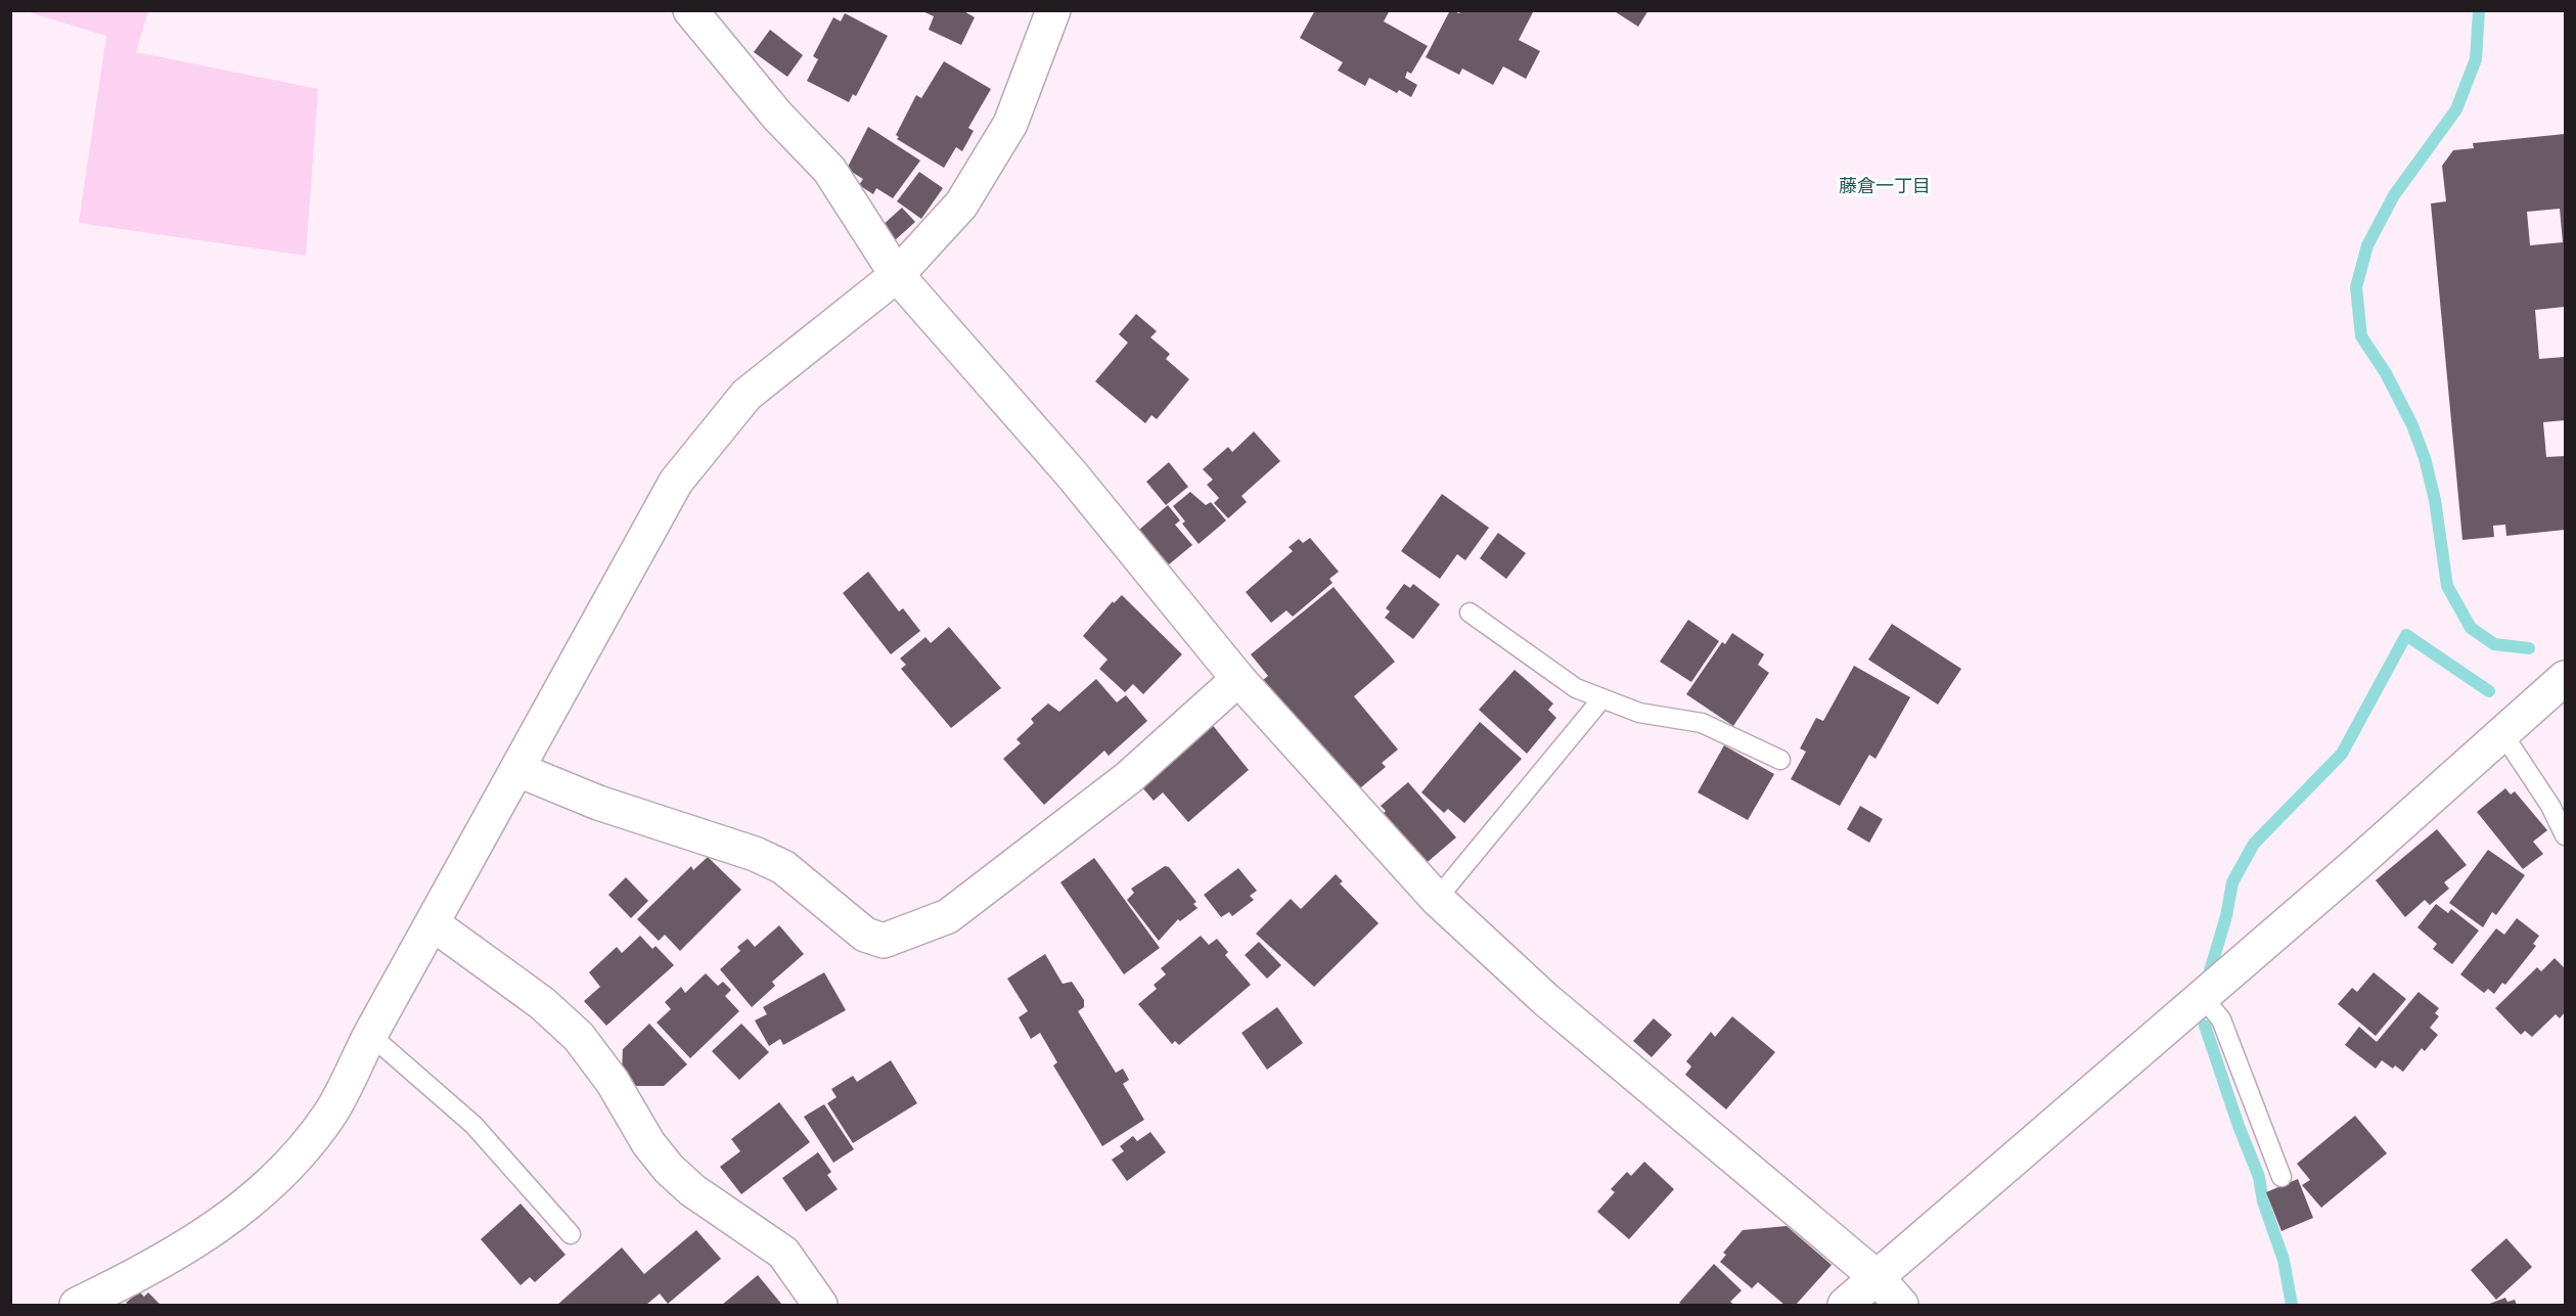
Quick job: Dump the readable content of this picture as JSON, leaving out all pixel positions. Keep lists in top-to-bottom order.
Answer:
{
  "districts": ["藤倉一丁目"]
}
